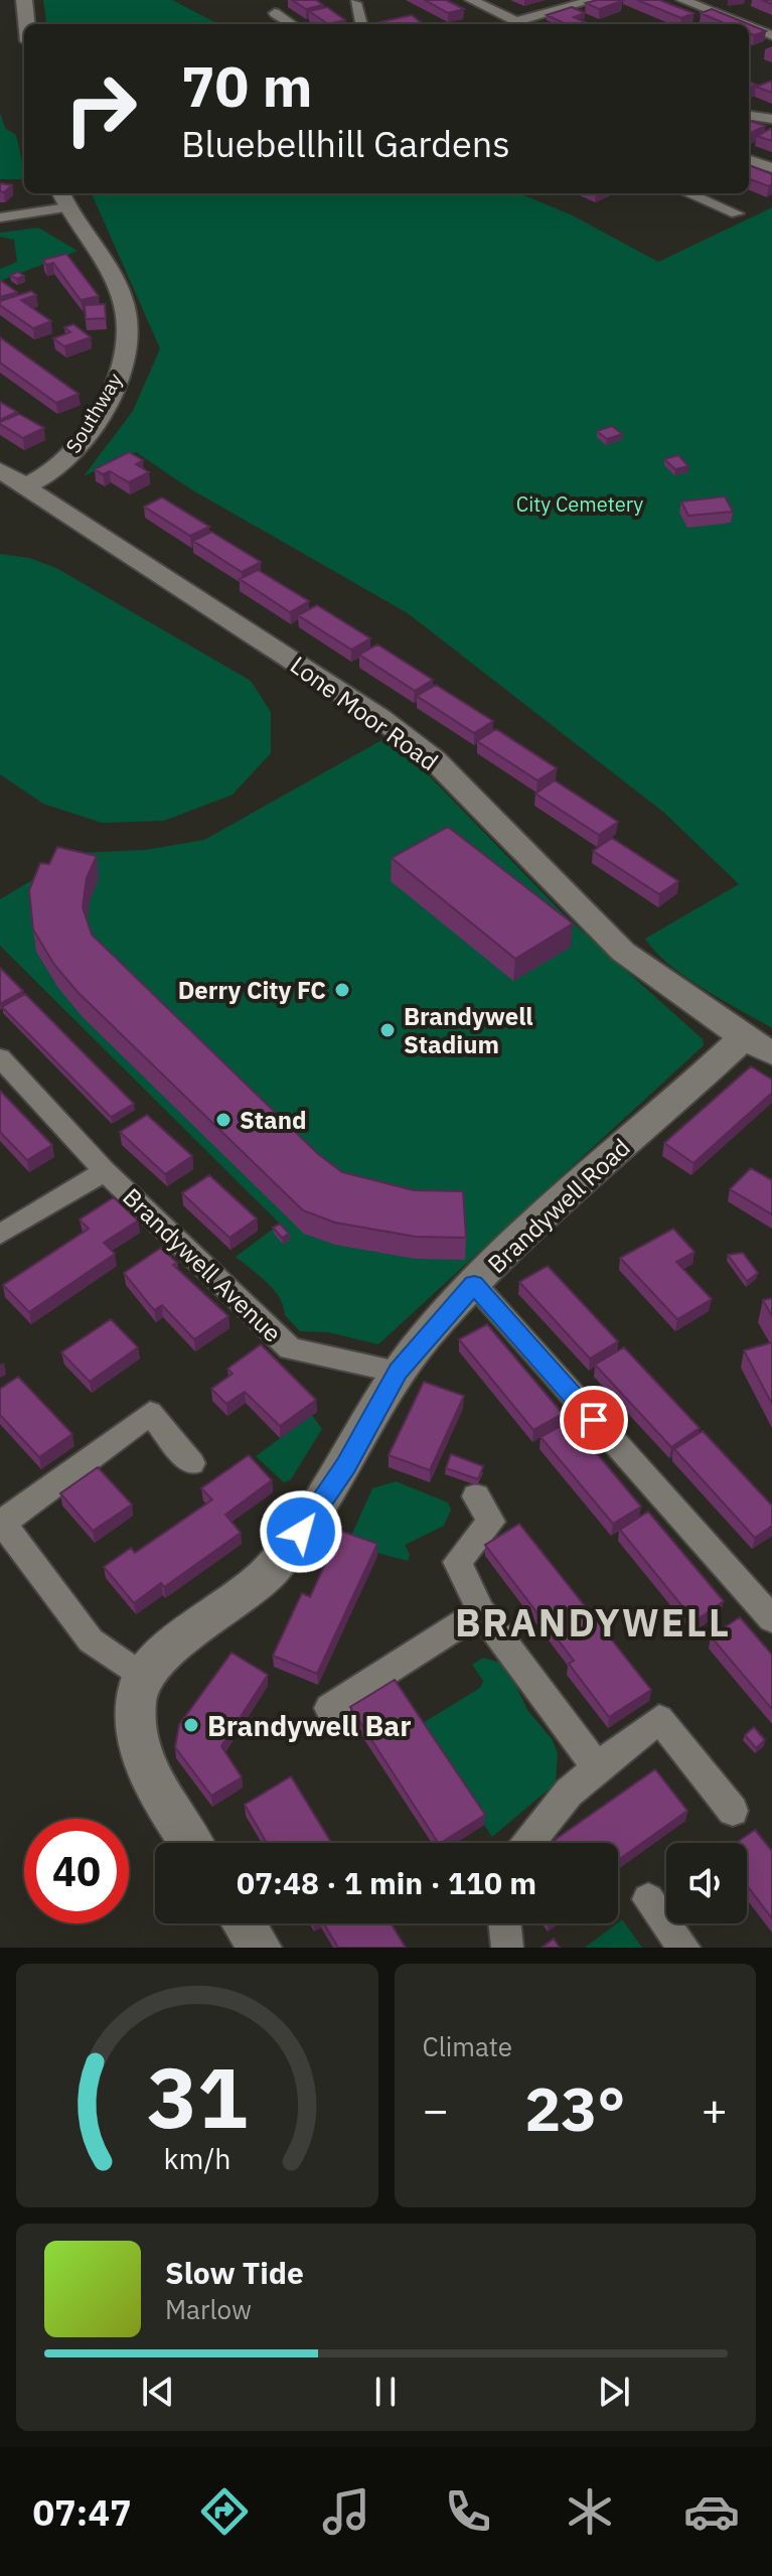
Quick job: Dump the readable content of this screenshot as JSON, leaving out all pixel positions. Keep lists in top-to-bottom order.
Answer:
{
  "streets": {
    "street": [
      "Southway",
      "Lone Moor Road",
      "Brandywell Road",
      "Brandywell Avenue"
    ]
  },
  "crossings": [
    ["Southway", "Lone Moor Road"],
    ["Lone Moor Road", "Brandywell Road"],
    ["Brandywell Road", "Brandywell Avenue"]
  ],
  "districts": ["BRANDYWELL"],
  "parks": ["City Cemetery"],
  "places": [
    "Derry City FC",
    "Brandywell Stadium",
    "Stand",
    "Brandywell Bar"
  ],
  "page": {
    "turn": ["70 m", "Bluebellhill Gardens"],
    "limit": "40",
    "trip": "07:48 · 1 min · 110 m",
    "tile": "Climate",
    "heat": ["−", "23°", "+"],
    "song": ["Slow Tide", "Marlow"],
    "tabs": "07:47",
    "gauge": ["31", "km/h"]
  }
}
